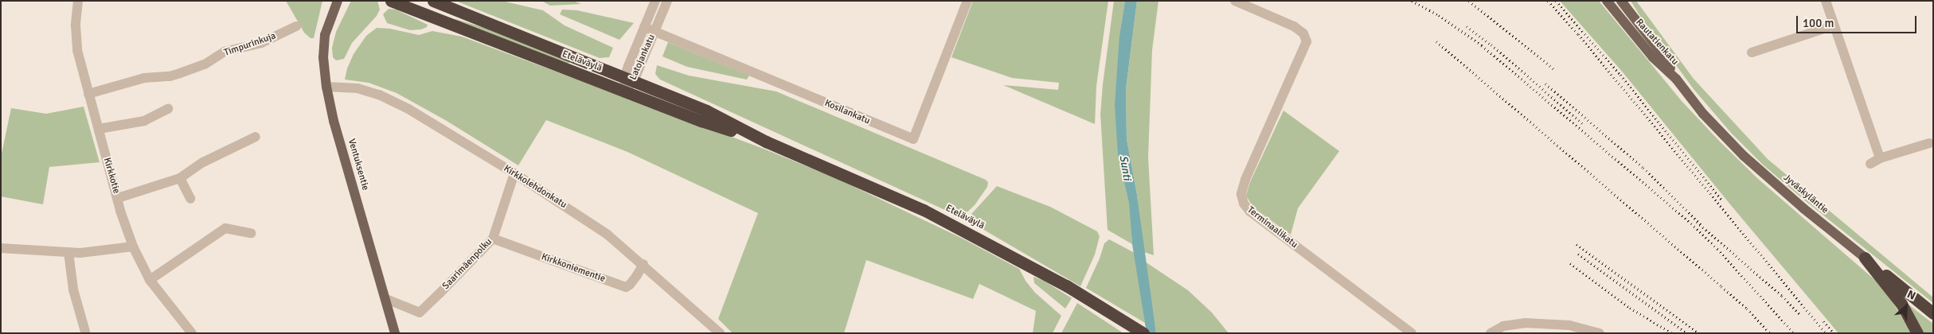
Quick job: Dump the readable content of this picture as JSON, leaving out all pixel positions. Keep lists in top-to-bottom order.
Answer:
{
  "streets": {
    "highway": ["Eteläväylä", "Jyväskyläntie"],
    "main road": ["Rautatienkatu", "Ventuksentie"],
    "street": [
      "Timpurinkuja",
      "Latojankatu",
      "Kosilankatu",
      "Kirkkotie",
      "Kirkkolehdonkatu",
      "Terminaalikatu",
      "Saarimäenpolku",
      "Kirkkoniementie"
    ]
  },
  "crossings": [
    ["Rautatienkatu", "Jyväskyläntie"],
    ["Timpurinkuja", "Kirkkotie"],
    ["Latojankatu", "Eteläväylä"],
    ["Latojankatu", "Kosilankatu"],
    ["Ventuksentie", "Kirkkolehdonkatu"],
    ["Ventuksentie", "Saarimäenpolku"],
    ["Kirkkolehdonkatu", "Saarimäenpolku"],
    ["Kirkkolehdonkatu", "Kirkkoniementie"],
    ["Saarimäenpolku", "Kirkkoniementie"]
  ],
  "water": ["Sunti"],
  "scale_bar": "100 m",
  "north": "top right"
}
